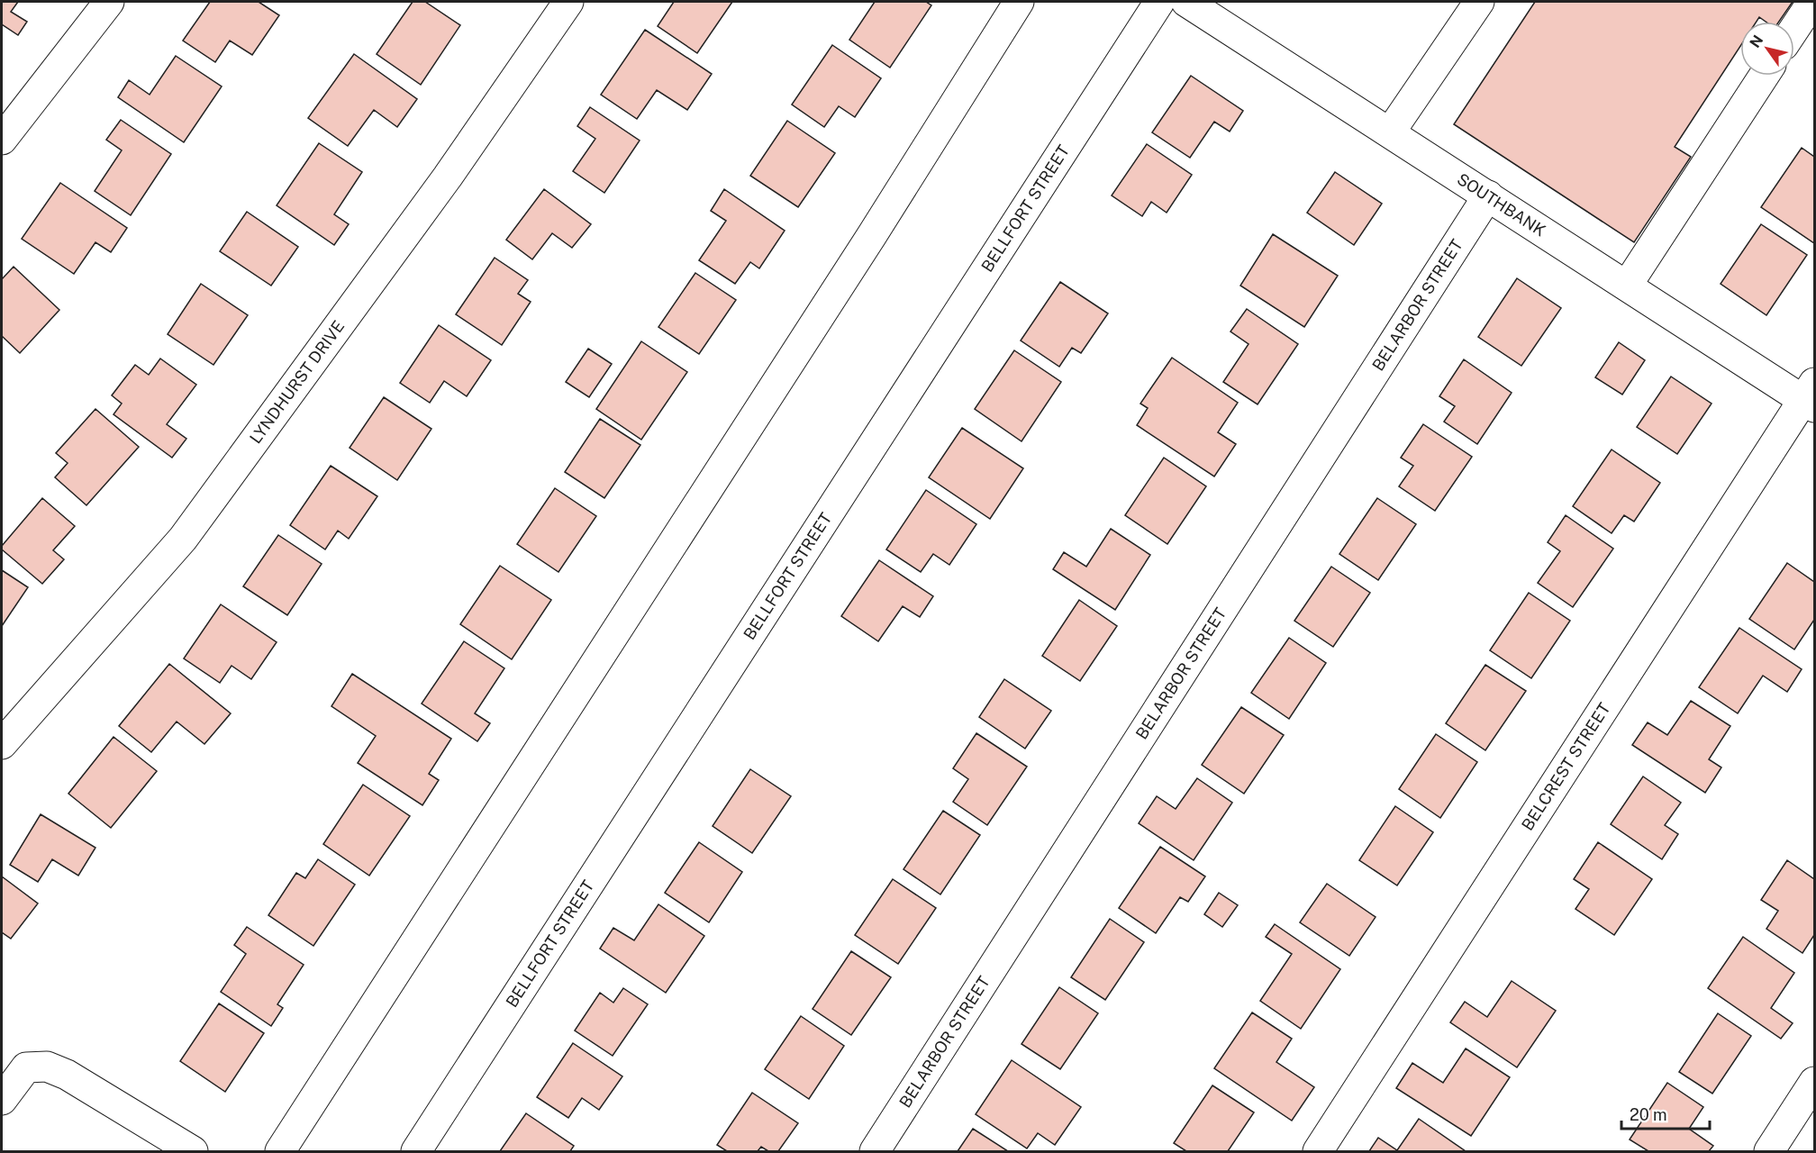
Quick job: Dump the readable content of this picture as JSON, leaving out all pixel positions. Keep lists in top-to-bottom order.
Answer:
{
  "streets": {
    "street": [
      "SOUTHBANK",
      "BELLFORT STREET",
      "BELARBOR STREET",
      "LYNDHURST DRIVE",
      "BELCREST STREET"
    ]
  },
  "crossings": [
    ["SOUTHBANK", "BELARBOR STREET"],
    ["SOUTHBANK", "BELCREST STREET"]
  ],
  "scale_bar": "20 m",
  "north": "top left"
}
